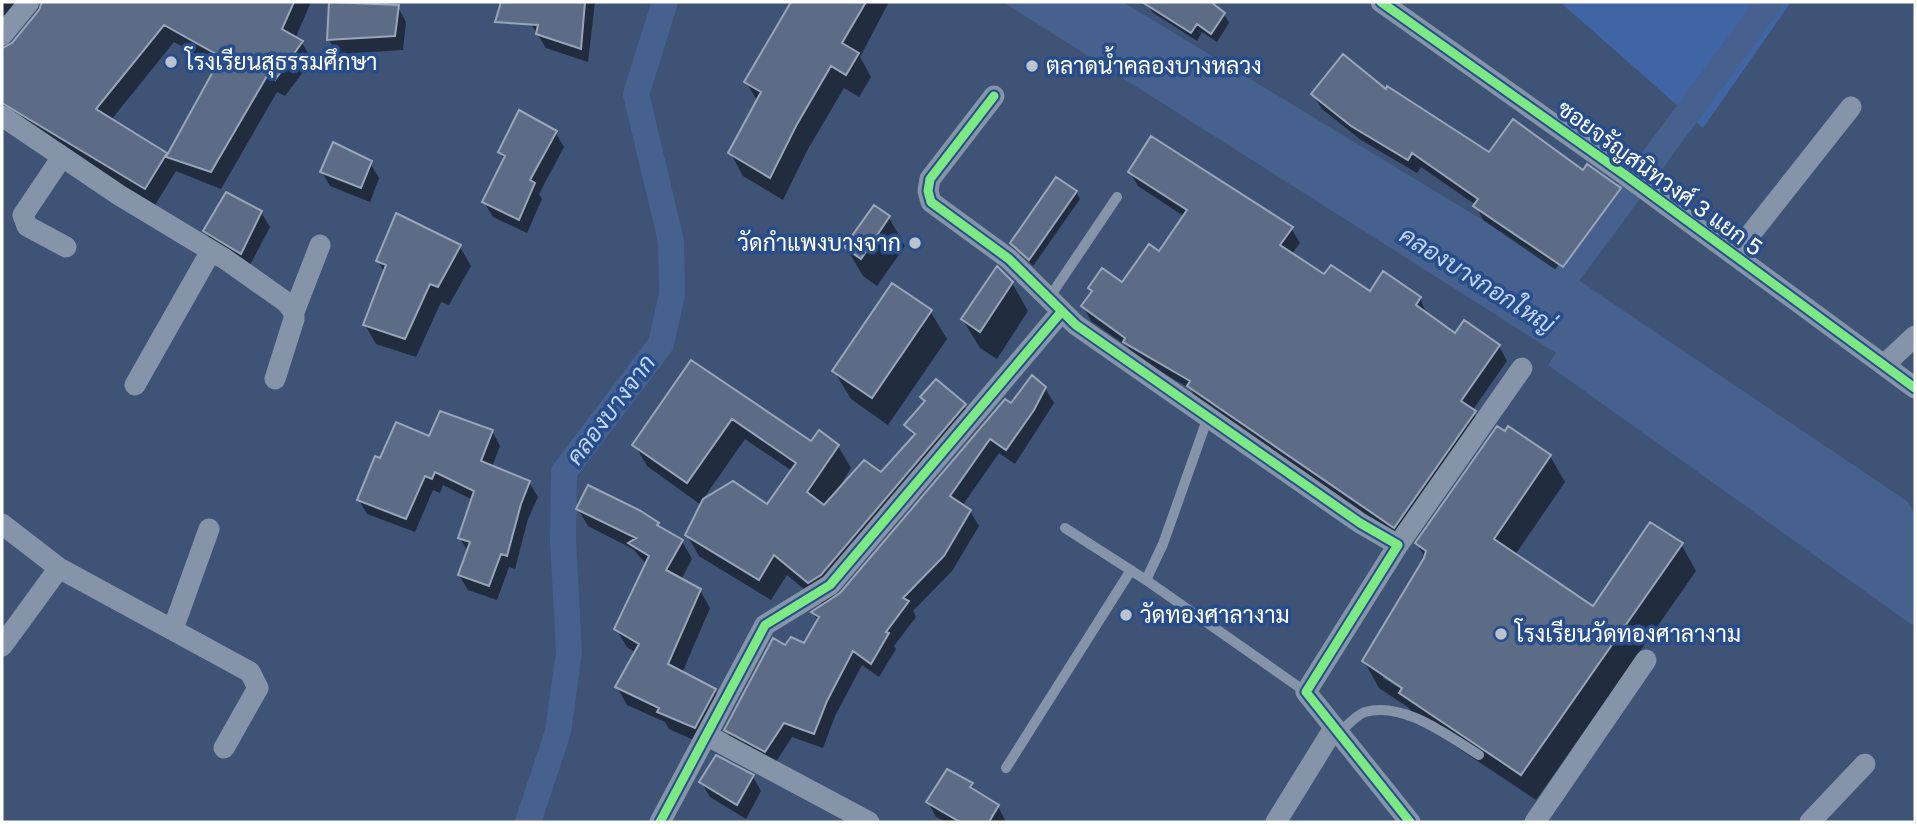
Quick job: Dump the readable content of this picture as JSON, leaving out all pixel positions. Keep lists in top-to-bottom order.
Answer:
{
  "streets": {
    "street": ["ซอยจรัญสนิทวงศ์ 3 แยก 5"]
  },
  "water": ["คลองบางกอกใหญ่", "คลองบางจาก"],
  "places": [
    "โรงเรียนสุธรรมศึกษา",
    "ตลาดน้ำคลองบางหลวง",
    "วัดกำแพงบางจาก",
    "วัดทองศาลางาม",
    "โรงเรียนวัดทองศาลางาม"
  ]
}
